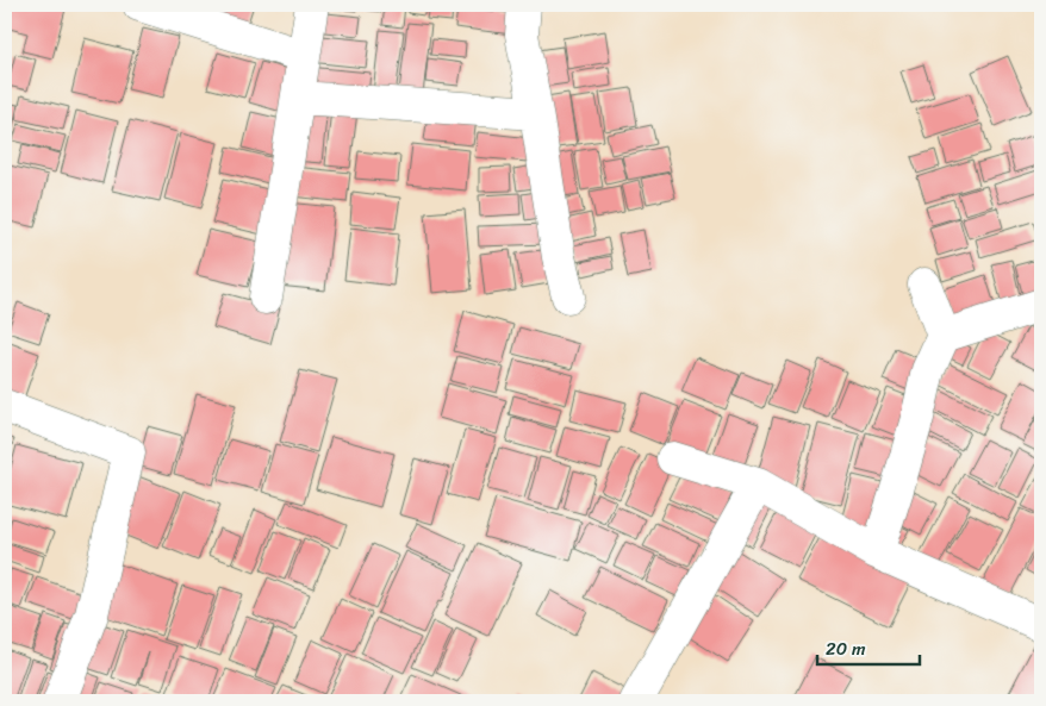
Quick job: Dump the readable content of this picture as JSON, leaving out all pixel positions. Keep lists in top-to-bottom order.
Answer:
{
  "scale_bar": "20 m"
}
